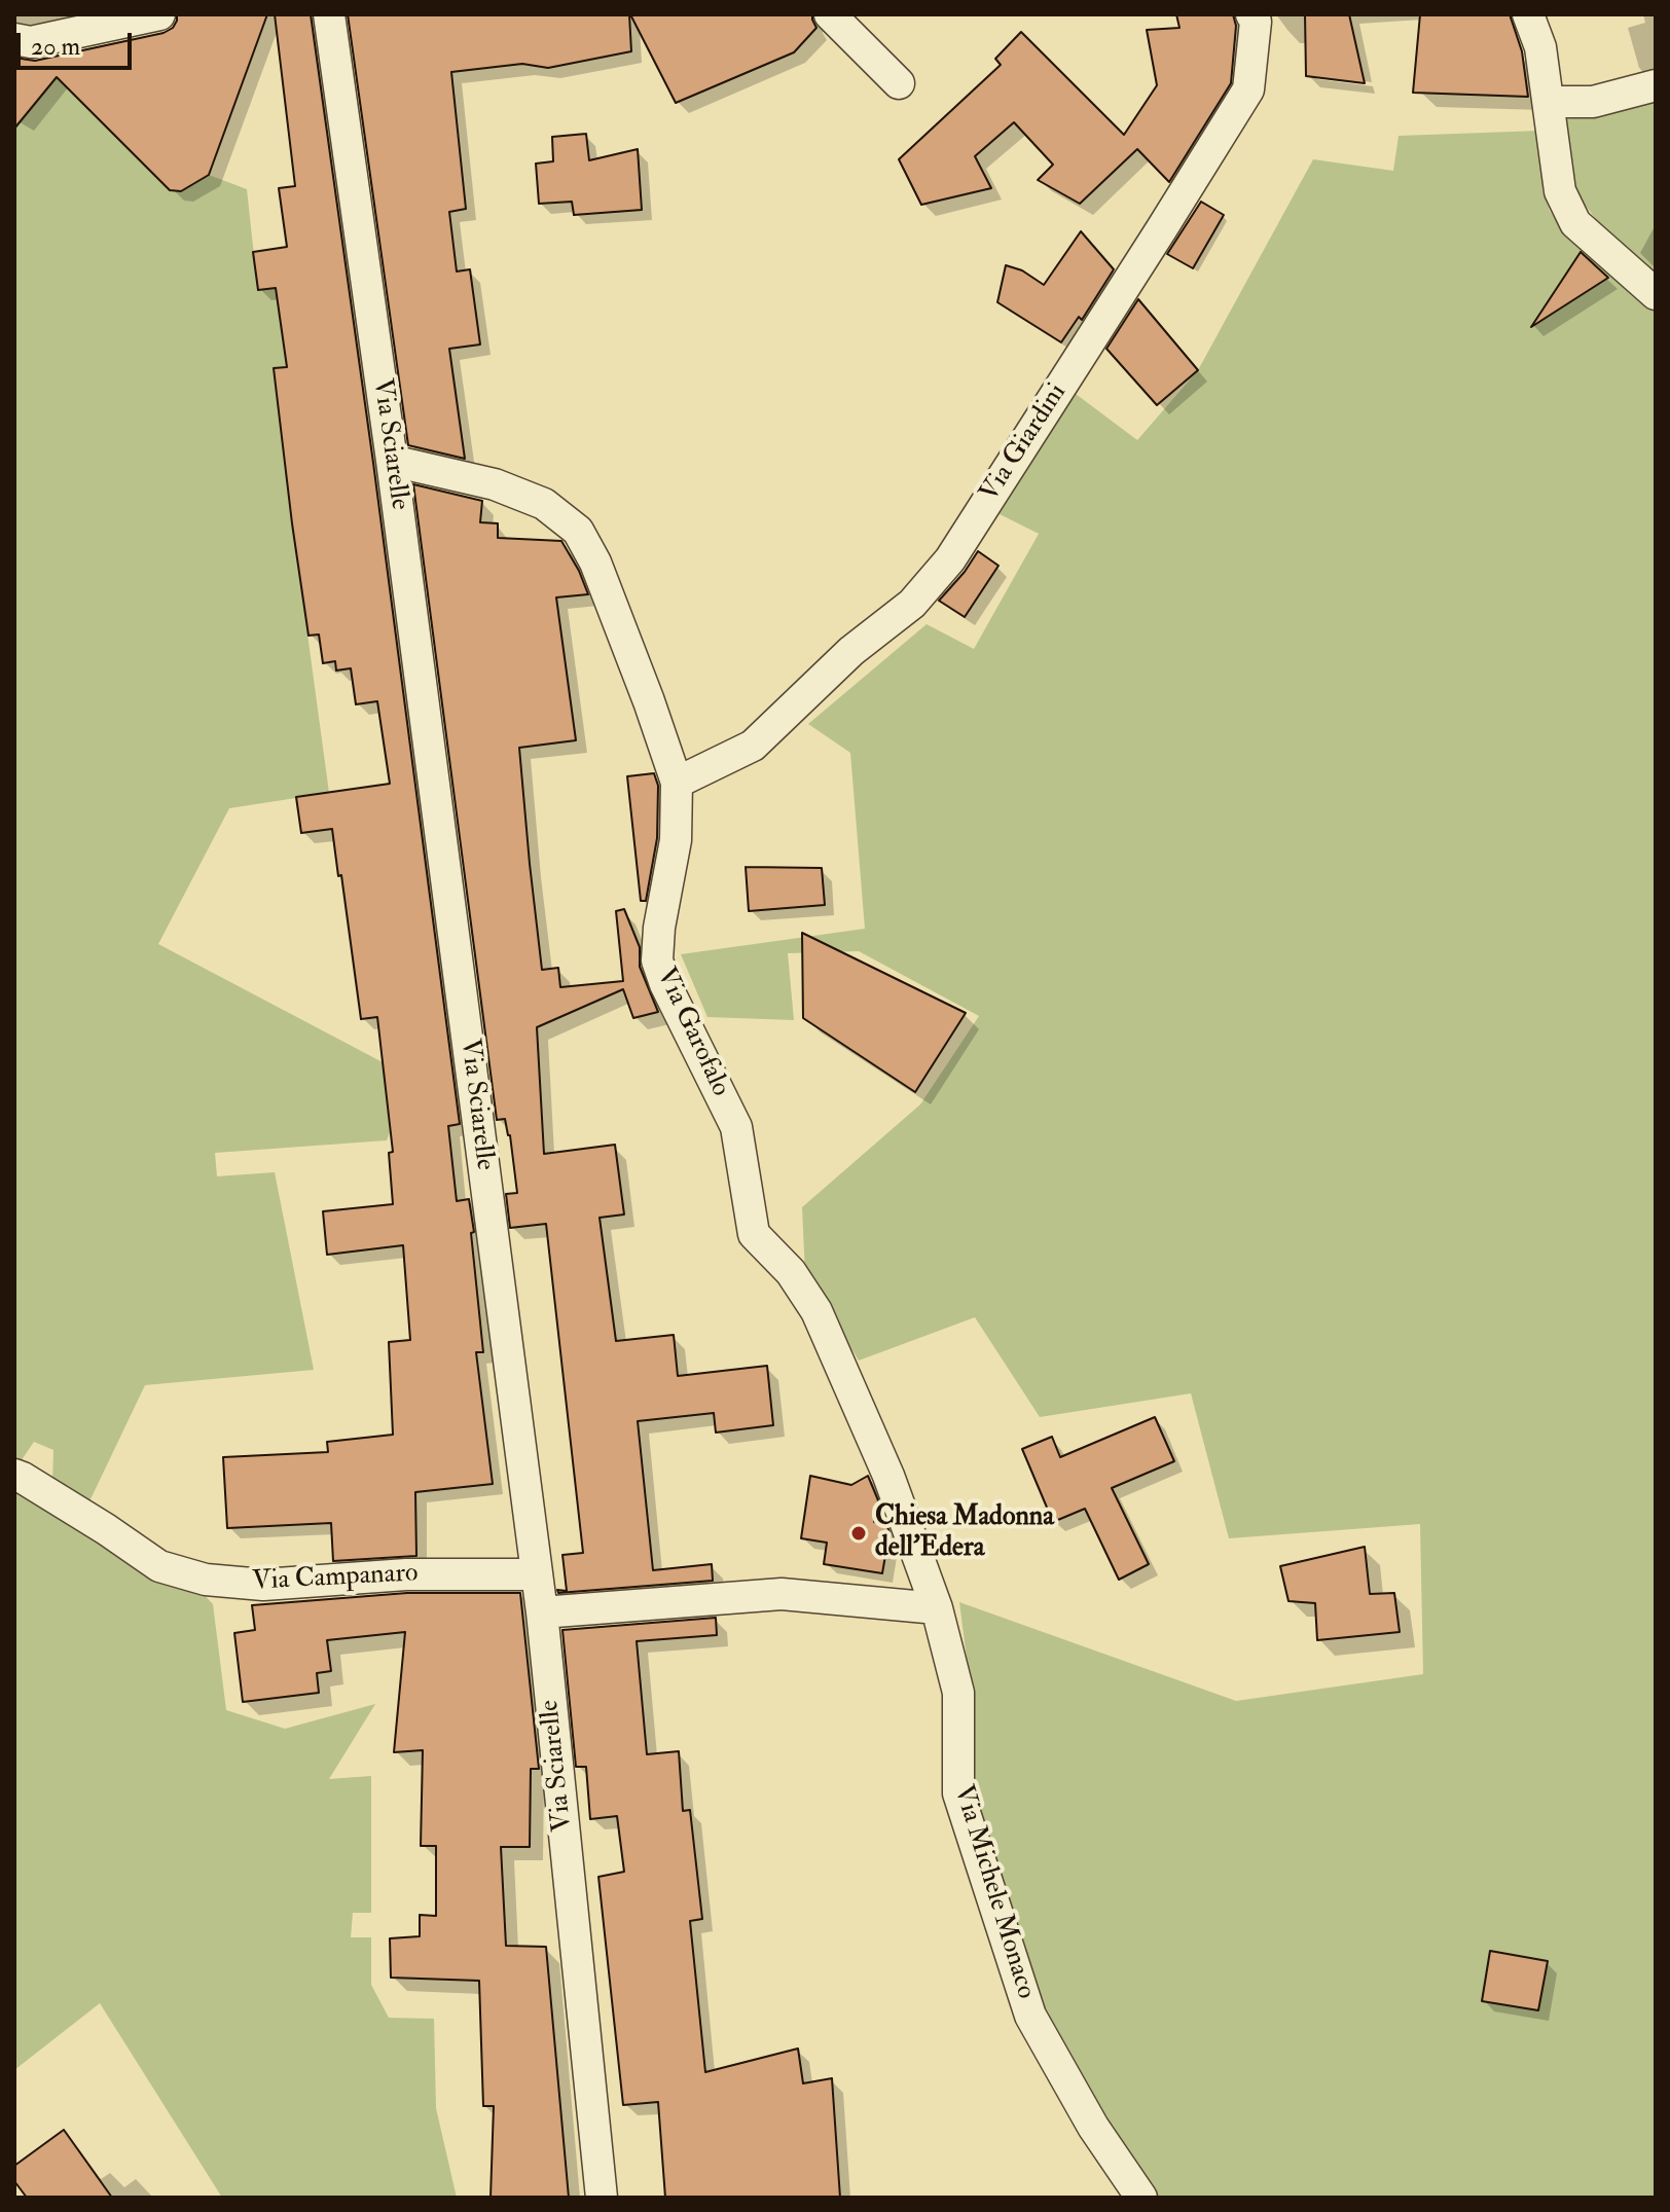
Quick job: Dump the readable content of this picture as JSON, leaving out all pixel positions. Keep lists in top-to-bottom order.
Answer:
{
  "streets": {
    "street": [
      "Via Giardini",
      "Via Sciarelle",
      "Via Garofalo",
      "Via Campanaro",
      "Via Michele Monaco"
    ]
  },
  "crossings": [
    ["Via Giardini", "Via Garofalo"],
    ["Via Sciarelle", "Via Garofalo"],
    ["Via Sciarelle", "Via Campanaro"],
    ["Via Garofalo", "Via Michele Monaco"]
  ],
  "places": ["Chiesa Madonna dell'Edera"],
  "scale_bar": "20 m"
}
